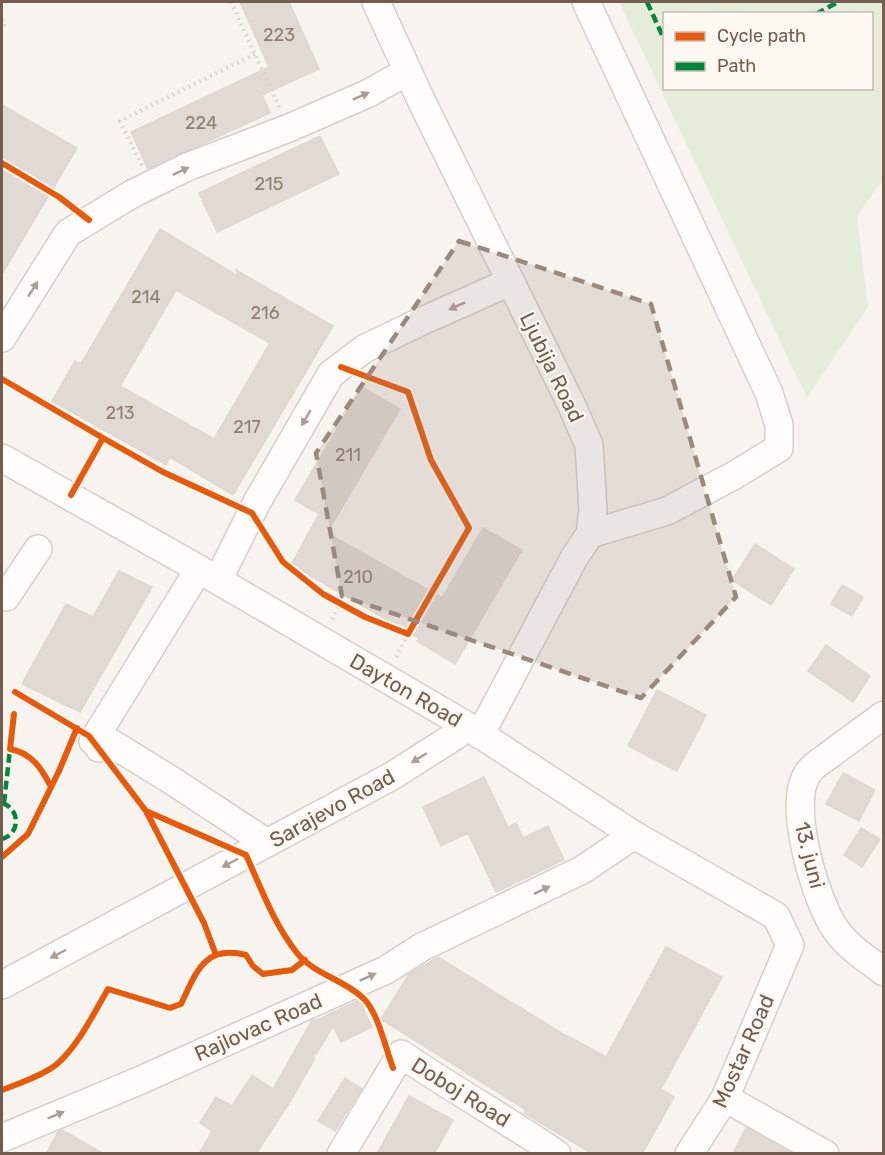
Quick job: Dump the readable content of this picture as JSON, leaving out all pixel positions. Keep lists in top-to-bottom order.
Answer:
{
  "streets": {
    "street": [
      "Ljubija Road",
      "Dayton Road",
      "Sarajevo Road",
      "13. juni",
      "Rajlovac Road",
      "Mostar Road",
      "Doboj Road"
    ]
  },
  "crossings": [
    ["Ljubija Road", "Dayton Road"],
    ["Ljubija Road", "Sarajevo Road"],
    ["Dayton Road", "Sarajevo Road"],
    ["Dayton Road", "Rajlovac Road"],
    ["Dayton Road", "Mostar Road"]
  ],
  "one_way": ["Sarajevo Road", "Rajlovac Road"],
  "house_numbers": [
    "223",
    "224",
    "215",
    "214",
    "216",
    "213",
    "217",
    "211",
    "210"
  ],
  "legend": ["Cycle path", "Path"]
}
